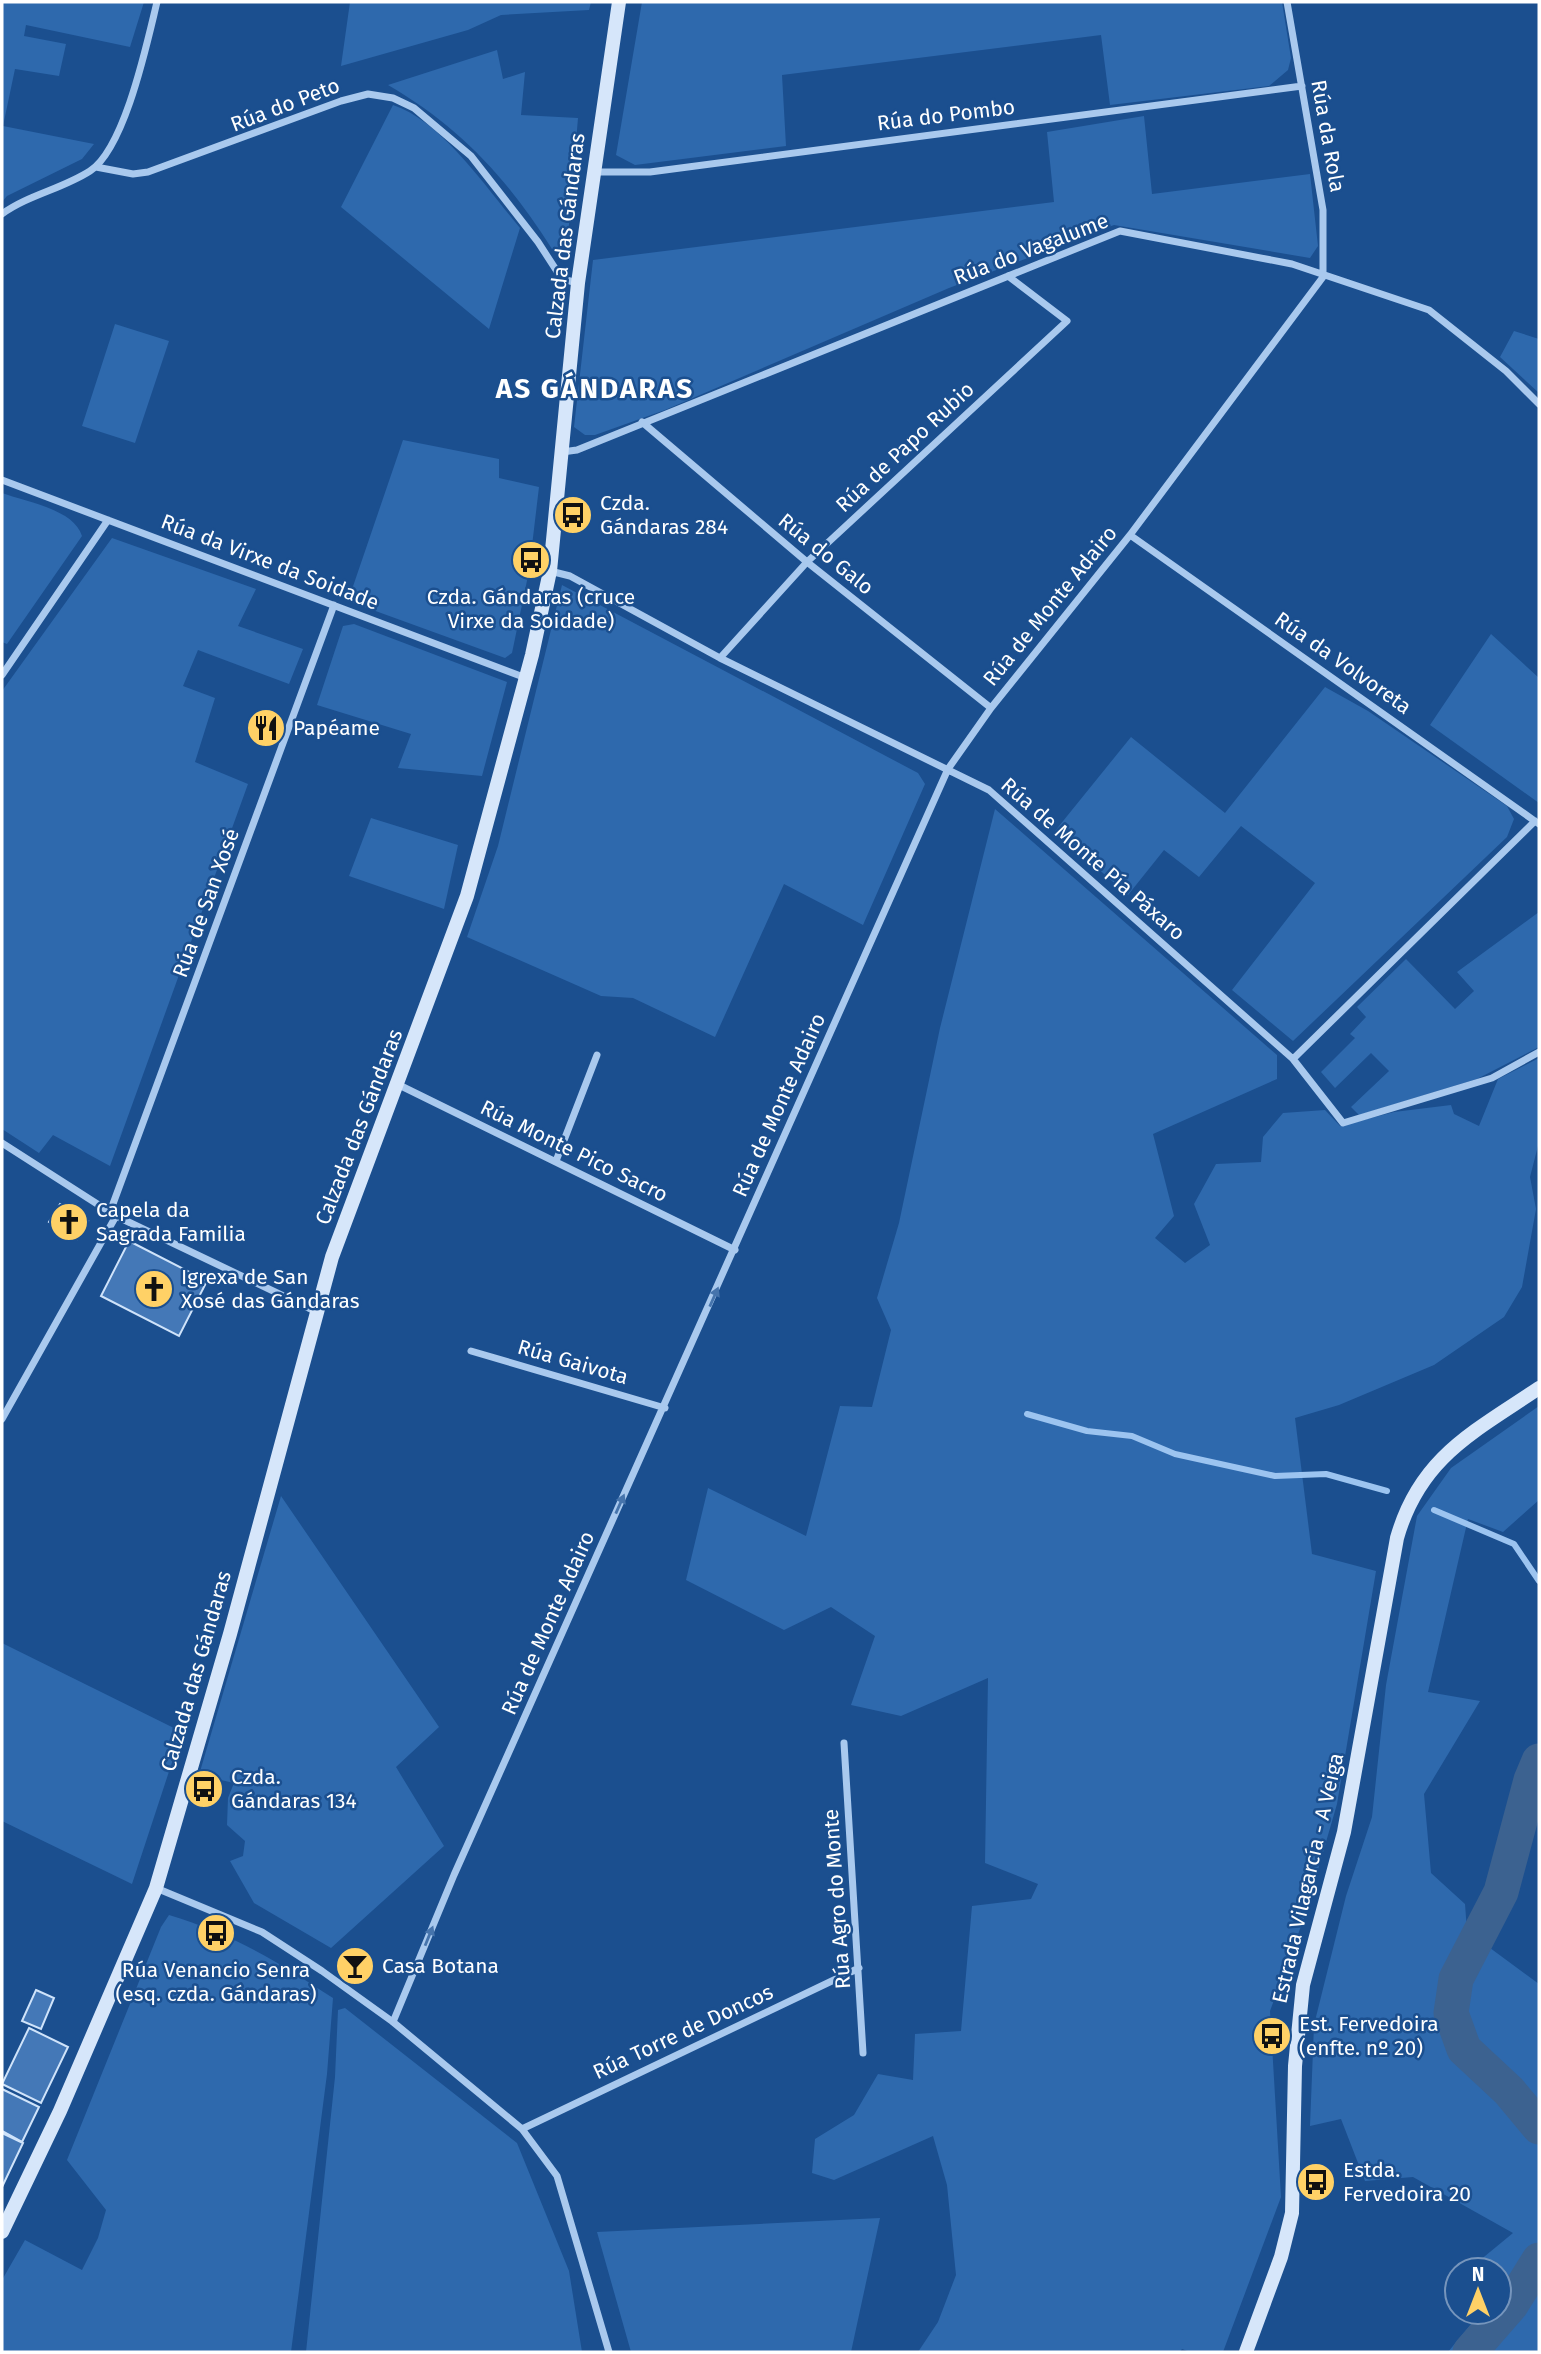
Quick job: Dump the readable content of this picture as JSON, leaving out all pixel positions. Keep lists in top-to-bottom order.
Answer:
{
  "streets": {
    "main road": ["Calzada das Gándaras", "Estrada Vilagarcía - A Veiga"],
    "street": [
      "Rúa do Peto",
      "Rúa do Pombo",
      "Rúa da Rola",
      "Rúa do Vagalume",
      "Rúa de Papo Rubio",
      "Rúa do Galo",
      "Rúa da Virxe da Soidade",
      "Rúa de Monte Adairo",
      "Rúa da Volvoreta",
      "Rúa de Monte Pía Páxaro",
      "Rúa de San Xosé",
      "Rúa Monte Pico Sacro",
      "Rúa Gaivota",
      "Rúa Agro do Monte",
      "Rúa Torre de Doncos"
    ]
  },
  "crossings": [
    ["Rúa do Peto", "Calzada das Gándaras"],
    ["Rúa do Pombo", "Rúa da Rola"],
    ["Rúa do Pombo", "Calzada das Gándaras"],
    ["Rúa da Rola", "Rúa do Vagalume"],
    ["Rúa da Rola", "Rúa de Monte Adairo"],
    ["Calzada das Gándaras", "Rúa do Vagalume"],
    ["Calzada das Gándaras", "Rúa da Virxe da Soidade"],
    ["Calzada das Gándaras", "Rúa de Monte Pía Páxaro"],
    ["Calzada das Gándaras", "Rúa Monte Pico Sacro"],
    ["Rúa do Vagalume", "Rúa de Papo Rubio"],
    ["Rúa do Vagalume", "Rúa do Galo"],
    ["Rúa do Vagalume", "Rúa de Monte Adairo"],
    ["Rúa de Papo Rubio", "Rúa do Galo"],
    ["Rúa de Papo Rubio", "Rúa de Monte Pía Páxaro"],
    ["Rúa do Galo", "Rúa de Monte Adairo"],
    ["Rúa da Virxe da Soidade", "Rúa de San Xosé"],
    ["Rúa de Monte Adairo", "Rúa da Volvoreta"],
    ["Rúa de Monte Adairo", "Rúa de Monte Pía Páxaro"],
    ["Rúa de Monte Adairo", "Rúa Monte Pico Sacro"],
    ["Rúa de Monte Adairo", "Rúa Gaivota"],
    ["Rúa da Volvoreta", "Rúa de Monte Pía Páxaro"],
    ["Rúa Agro do Monte", "Rúa Torre de Doncos"]
  ],
  "one_way": ["Rúa de Monte Adairo"],
  "districts": ["AS GÁNDARAS"],
  "places": {
    "bus stop": [
      "Czda. Gándaras 284",
      "Czda. Gándaras (cruce Virxe da Soidade)",
      "Czda. Gándaras 134",
      "Rúa Venancio Senra (esq. czda. Gándaras)",
      "Est. Fervedoira (enfte. nº 20)",
      "Estda. Fervedoira 20"
    ],
    "restaurant": ["Papéame"],
    "church": ["Capela da Sagrada Familia", "Igrexa de San Xosé das Gándaras"],
    "bar": ["Casa Botana"]
  },
  "north": "top"
}
